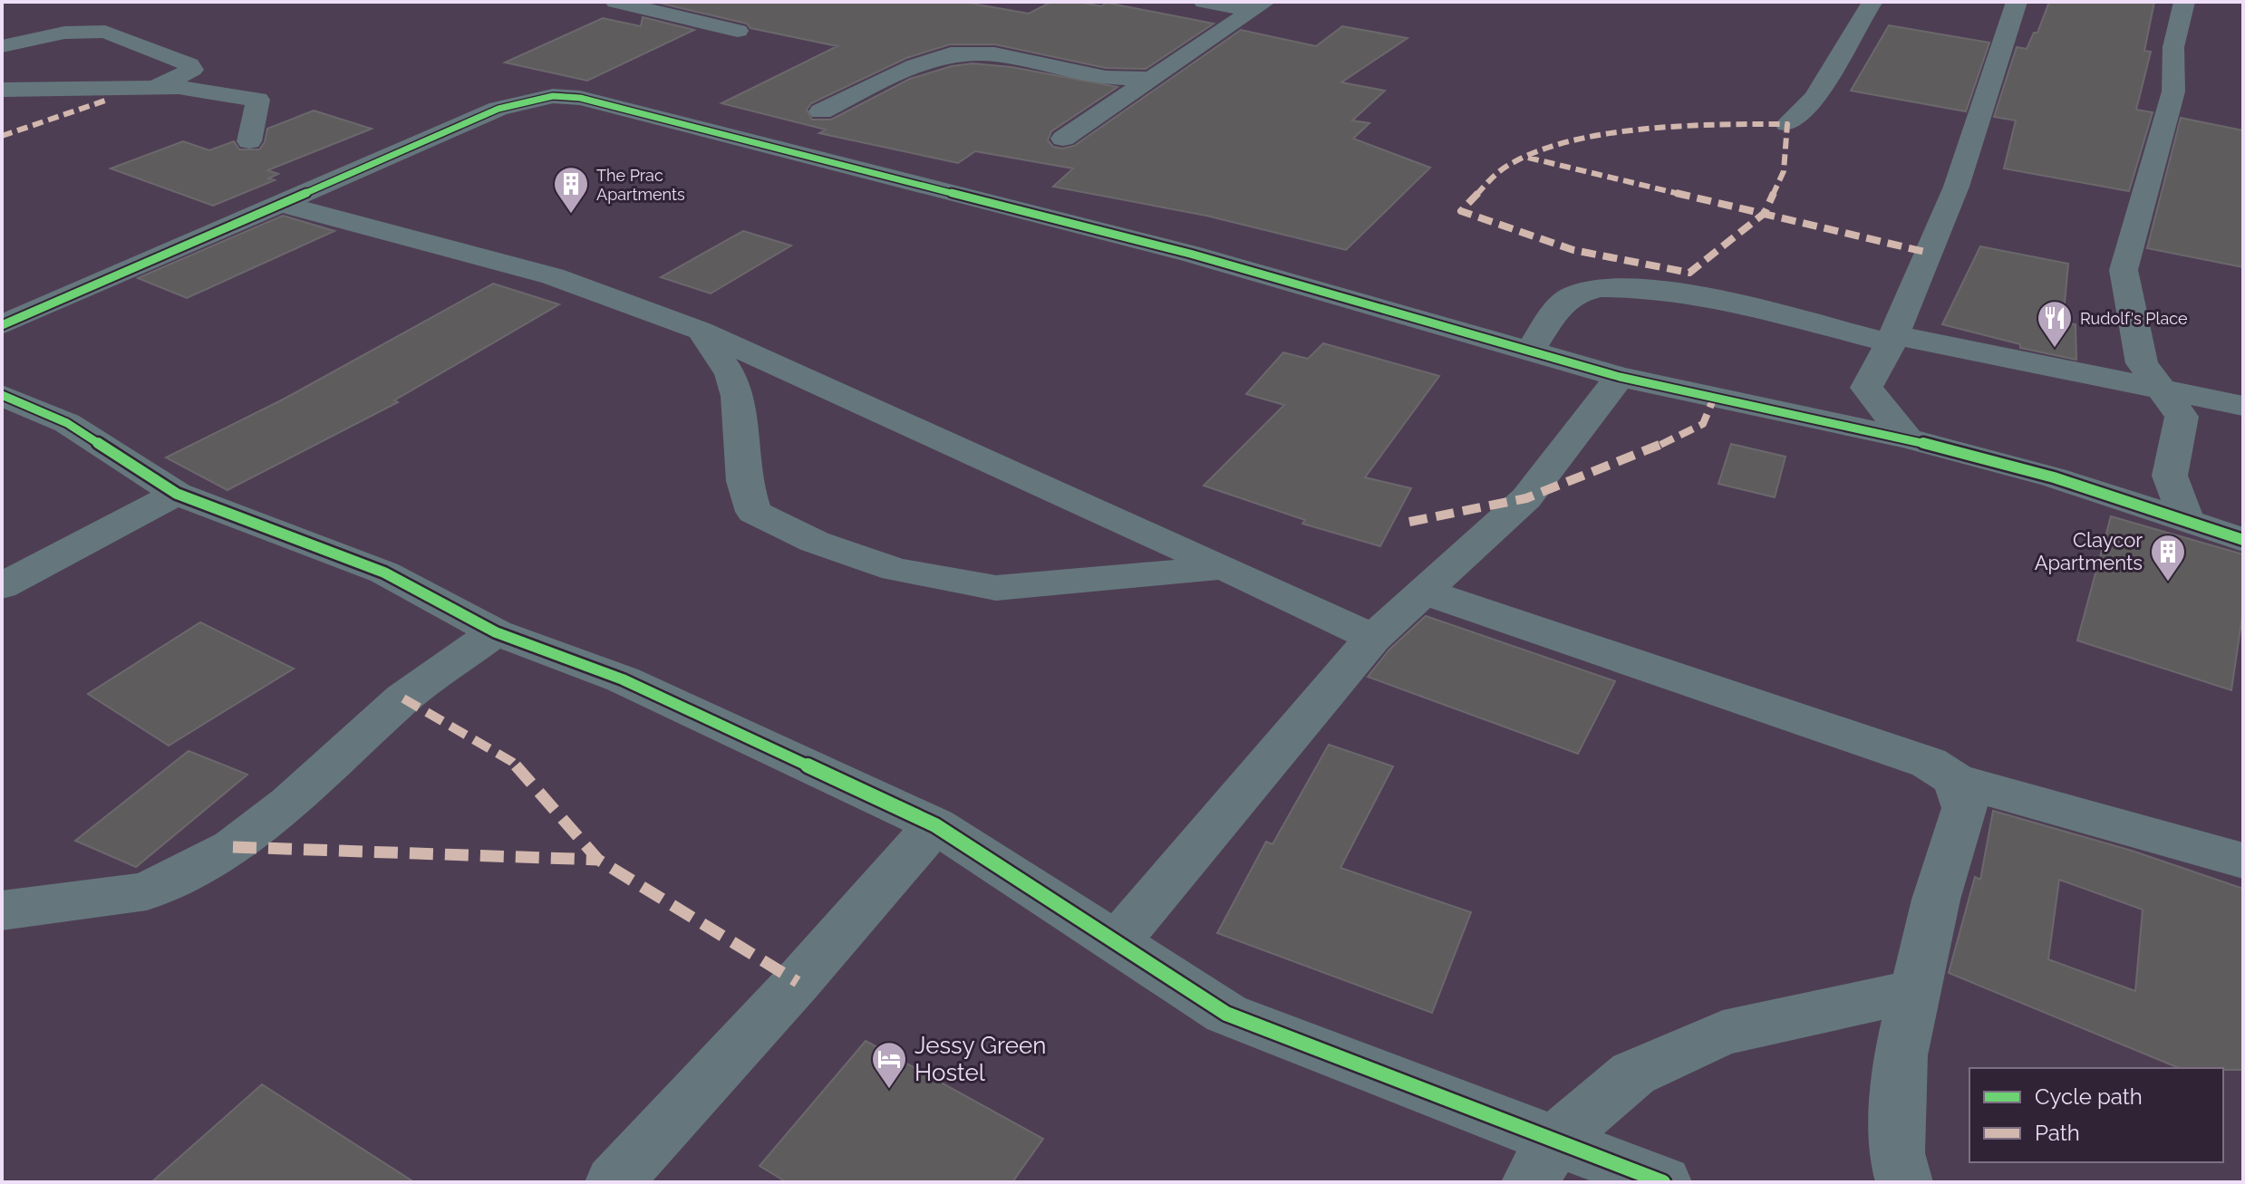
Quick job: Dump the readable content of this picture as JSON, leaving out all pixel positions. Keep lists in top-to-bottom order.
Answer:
{
  "places": {
    "building": ["The Prac Apartments", "Claycor Apartments"],
    "restaurant": ["Rudolf's Place"],
    "hotel": ["Jessy Green Hostel"]
  },
  "legend": ["Cycle path", "Path"]
}
